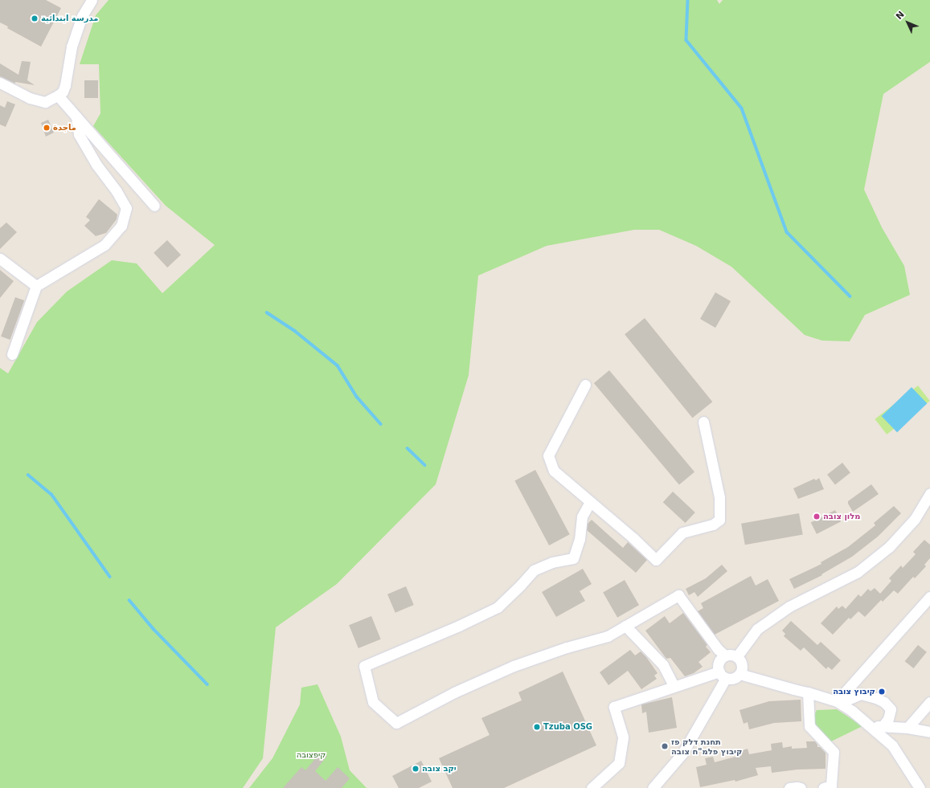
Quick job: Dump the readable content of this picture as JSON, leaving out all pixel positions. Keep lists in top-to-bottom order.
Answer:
{
  "parks": ["קיפצובה"],
  "places": [
    "مدرسة ابتدائية",
    "ماجدة",
    "מלון צובה",
    "קיבוץ צובה",
    "Tzuba OSG",
    "תחנת דלק פז קיבוץ פלמ\"ח צובה",
    "יקב צובה"
  ],
  "north": "top left"
}
